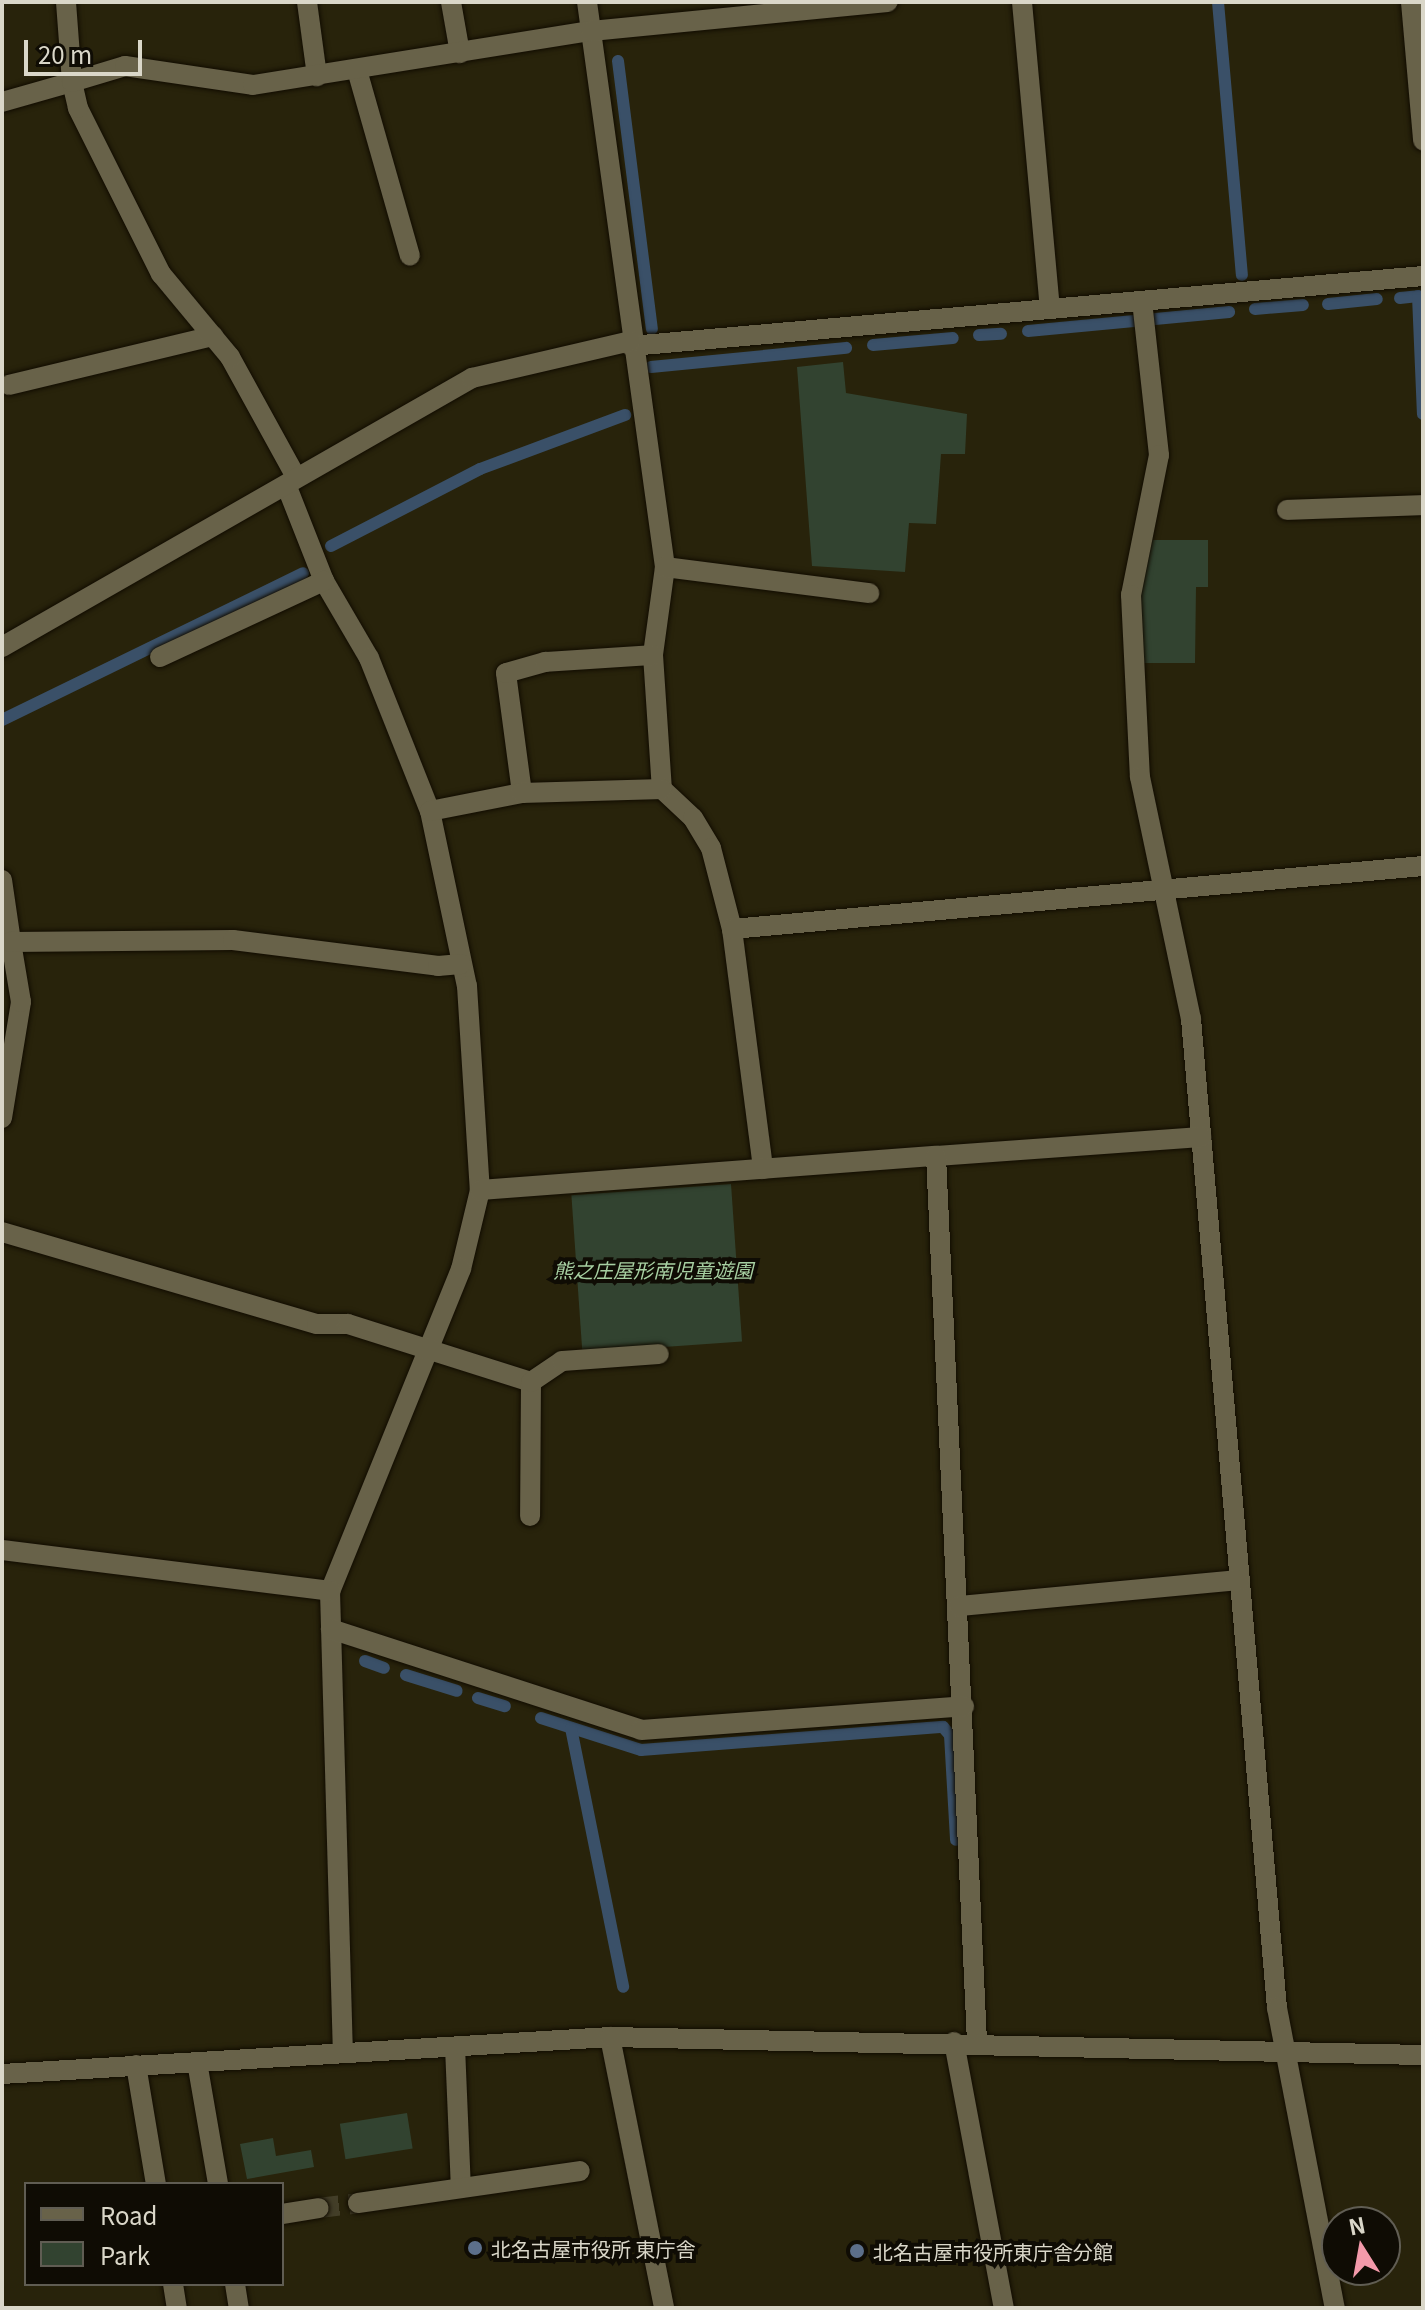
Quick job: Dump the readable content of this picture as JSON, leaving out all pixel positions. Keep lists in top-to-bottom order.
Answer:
{
  "parks": ["熊之庄屋形南児童遊園"],
  "places": ["北名古屋市役所 東庁舎", "北名古屋市役所東庁舎分館"],
  "legend": ["Road", "Park"],
  "scale_bar": "20 m",
  "north": "top"
}
